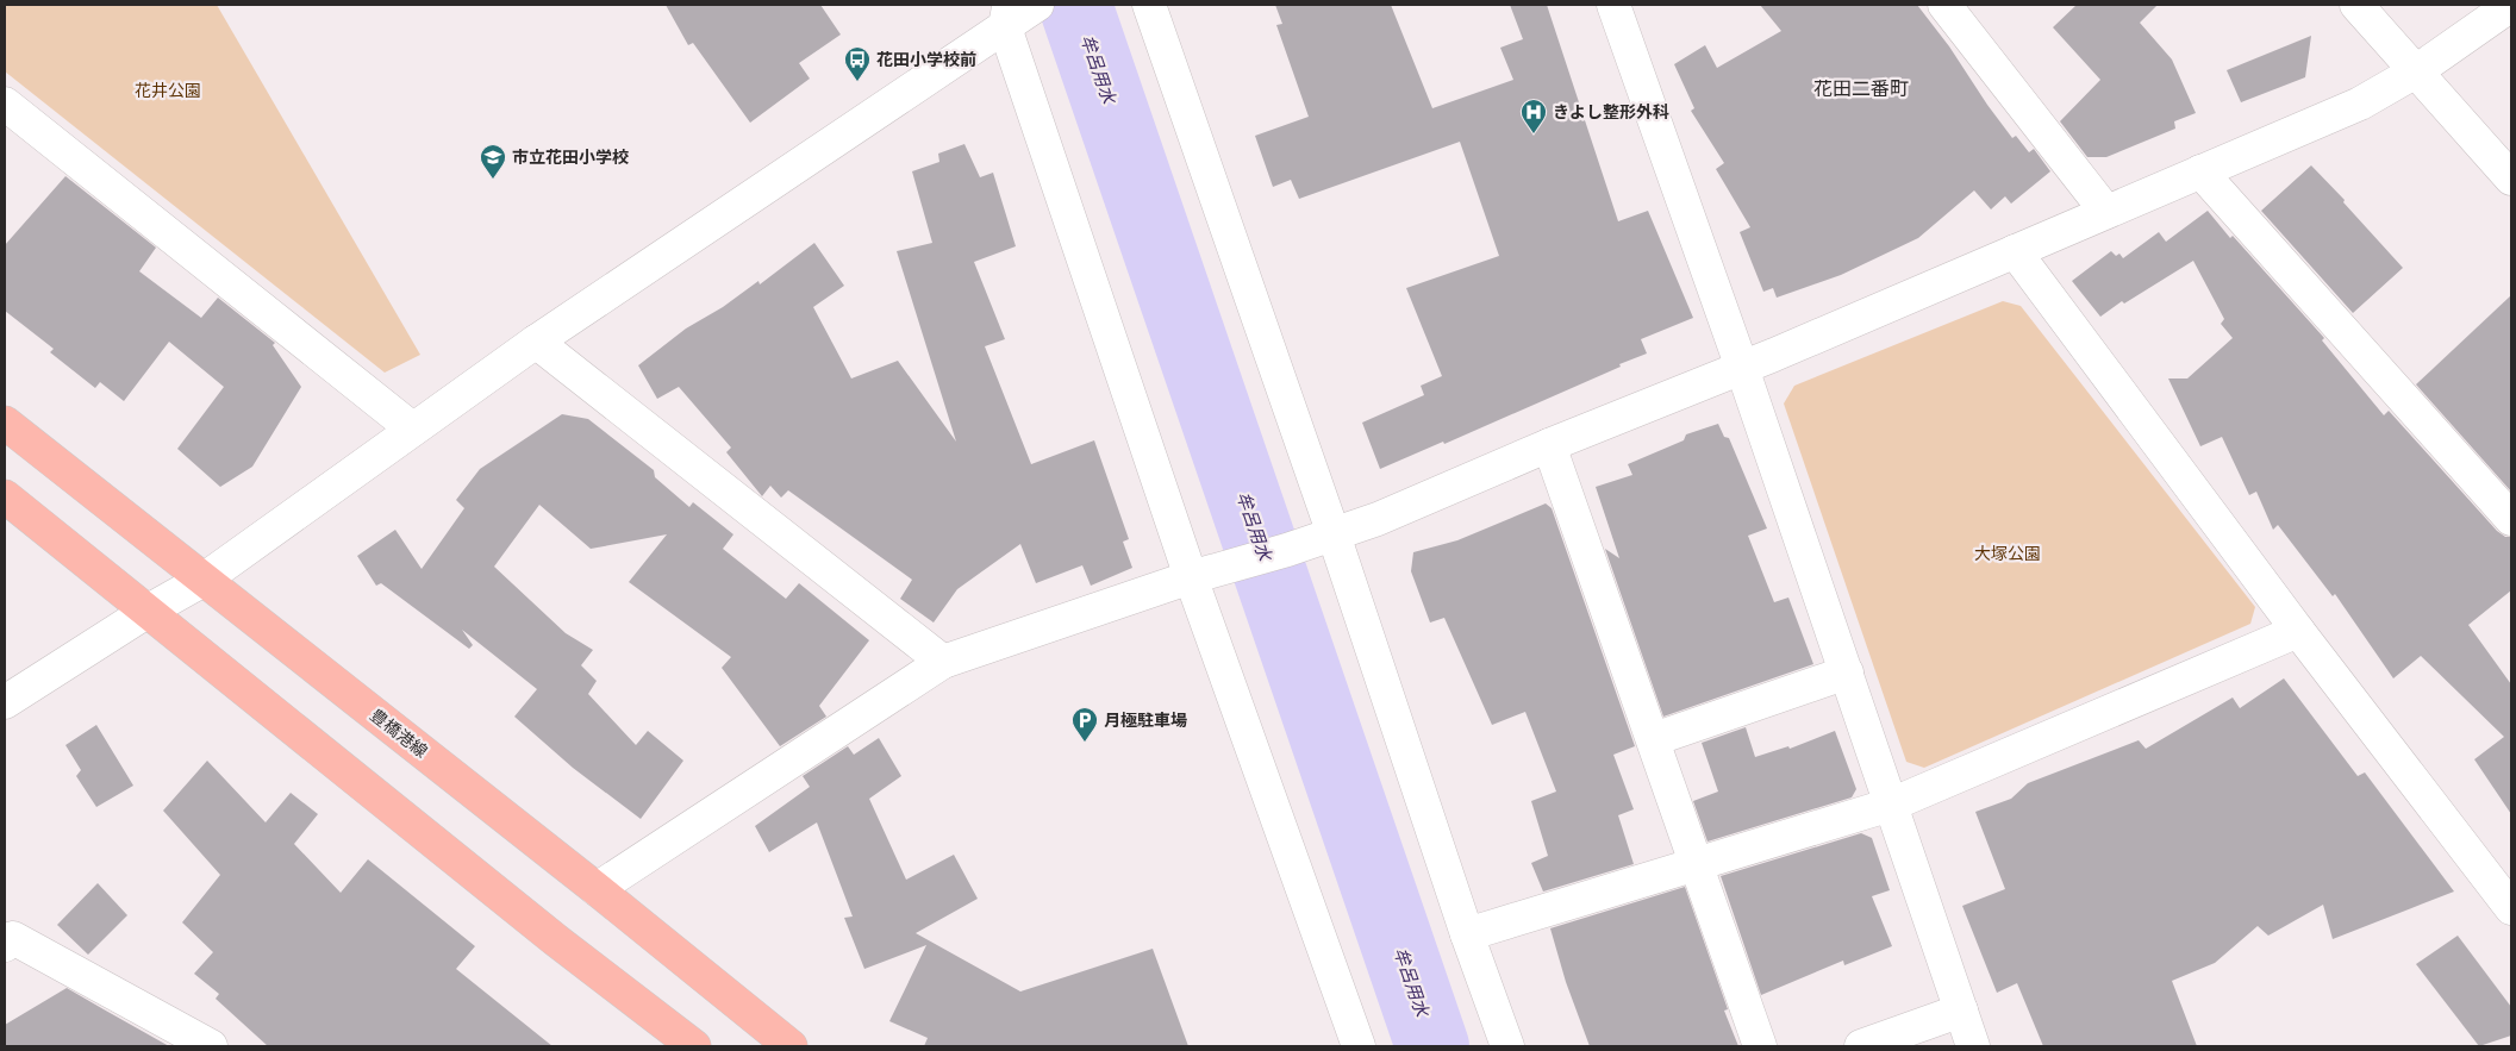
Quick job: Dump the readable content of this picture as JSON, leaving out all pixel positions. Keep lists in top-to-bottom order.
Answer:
{
  "streets": {
    "main road": ["豊橋港線"]
  },
  "districts": ["花田二番町"],
  "water": ["牟呂用水"],
  "parks": ["花井公園", "大塚公園"],
  "places": {
    "bus stop": ["花田小学校前"],
    "hospital": ["きよし整形外科"],
    "school or university": ["市立花田小学校"],
    "parking": ["月極駐車場"]
  }
}
